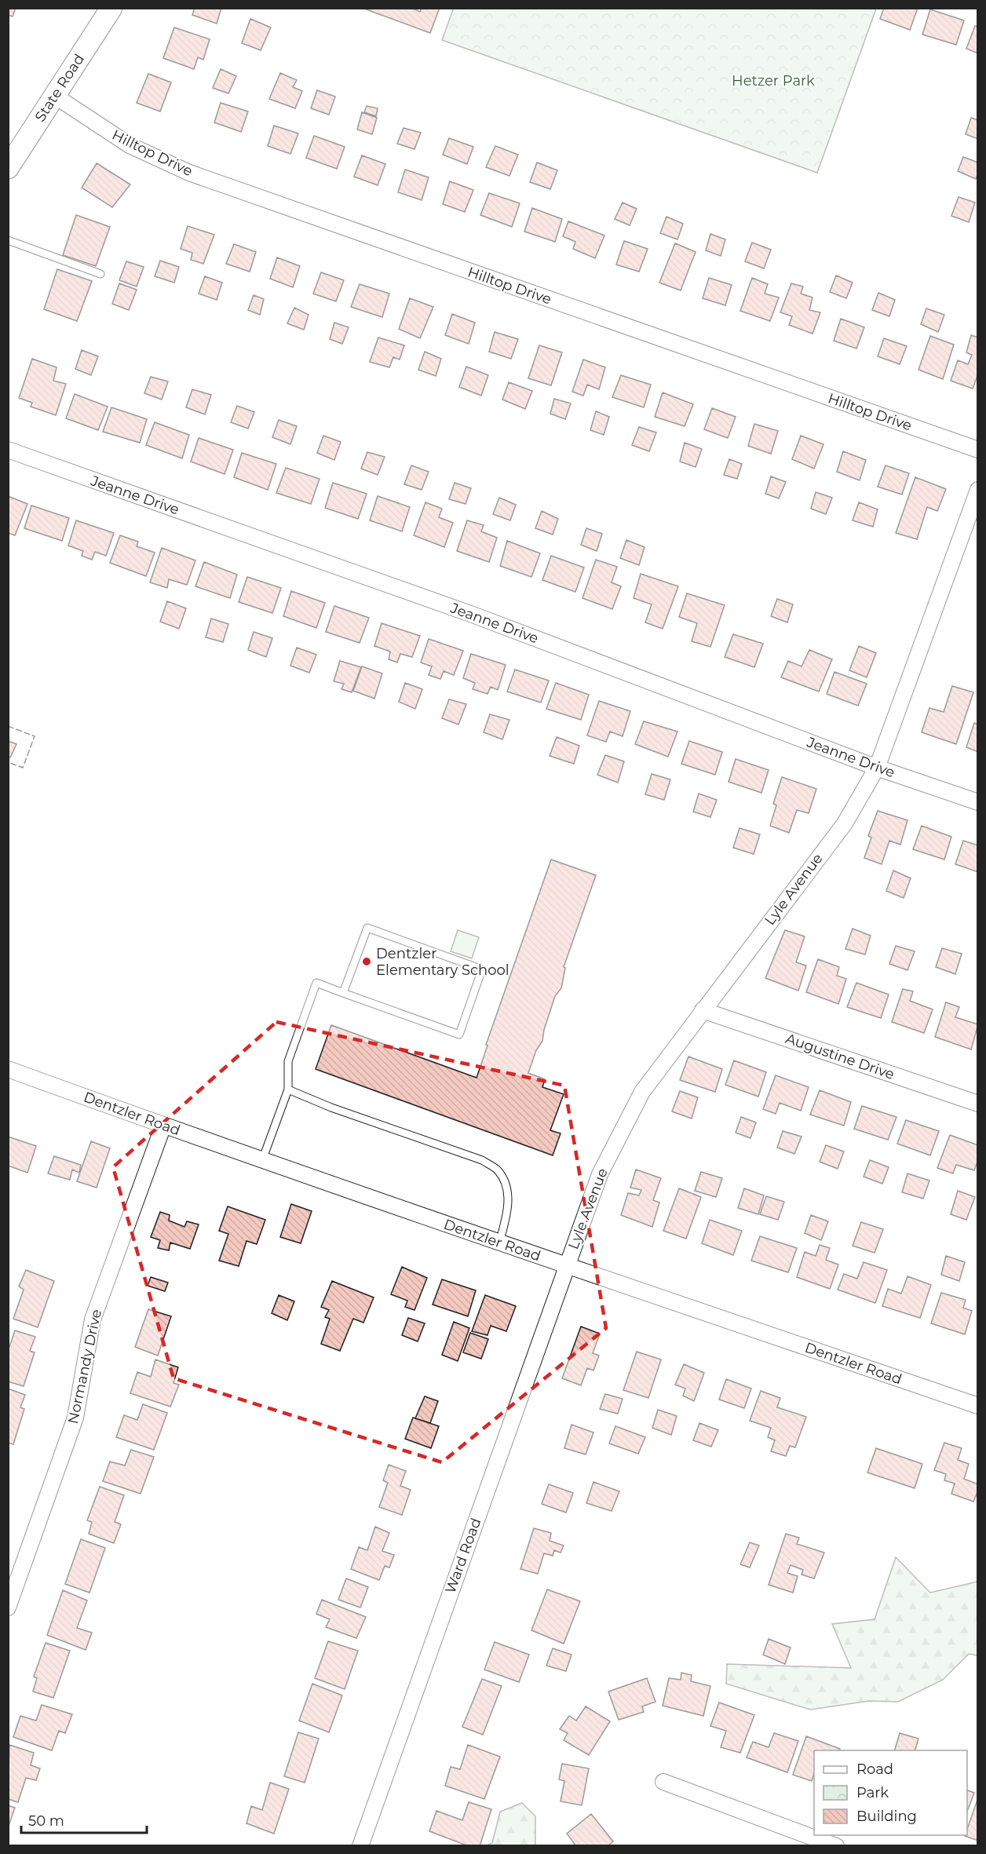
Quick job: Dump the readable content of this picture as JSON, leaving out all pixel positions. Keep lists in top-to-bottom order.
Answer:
{
  "streets": {
    "main road": ["State Road"],
    "street": [
      "Hilltop Drive",
      "Jeanne Drive",
      "Lyle Avenue",
      "Augustine Drive",
      "Dentzler Road",
      "Normandy Drive",
      "Ward Road"
    ]
  },
  "crossings": [
    ["State Road", "Hilltop Drive"],
    ["Jeanne Drive", "Lyle Avenue"],
    ["Lyle Avenue", "Augustine Drive"],
    ["Lyle Avenue", "Dentzler Road"],
    ["Lyle Avenue", "Ward Road"],
    ["Dentzler Road", "Normandy Drive"],
    ["Dentzler Road", "Ward Road"]
  ],
  "parks": ["Hetzer Park"],
  "places": ["Dentzler Elementary School"],
  "legend": ["Road", "Park", "Building"],
  "scale_bar": "50 m"
}
